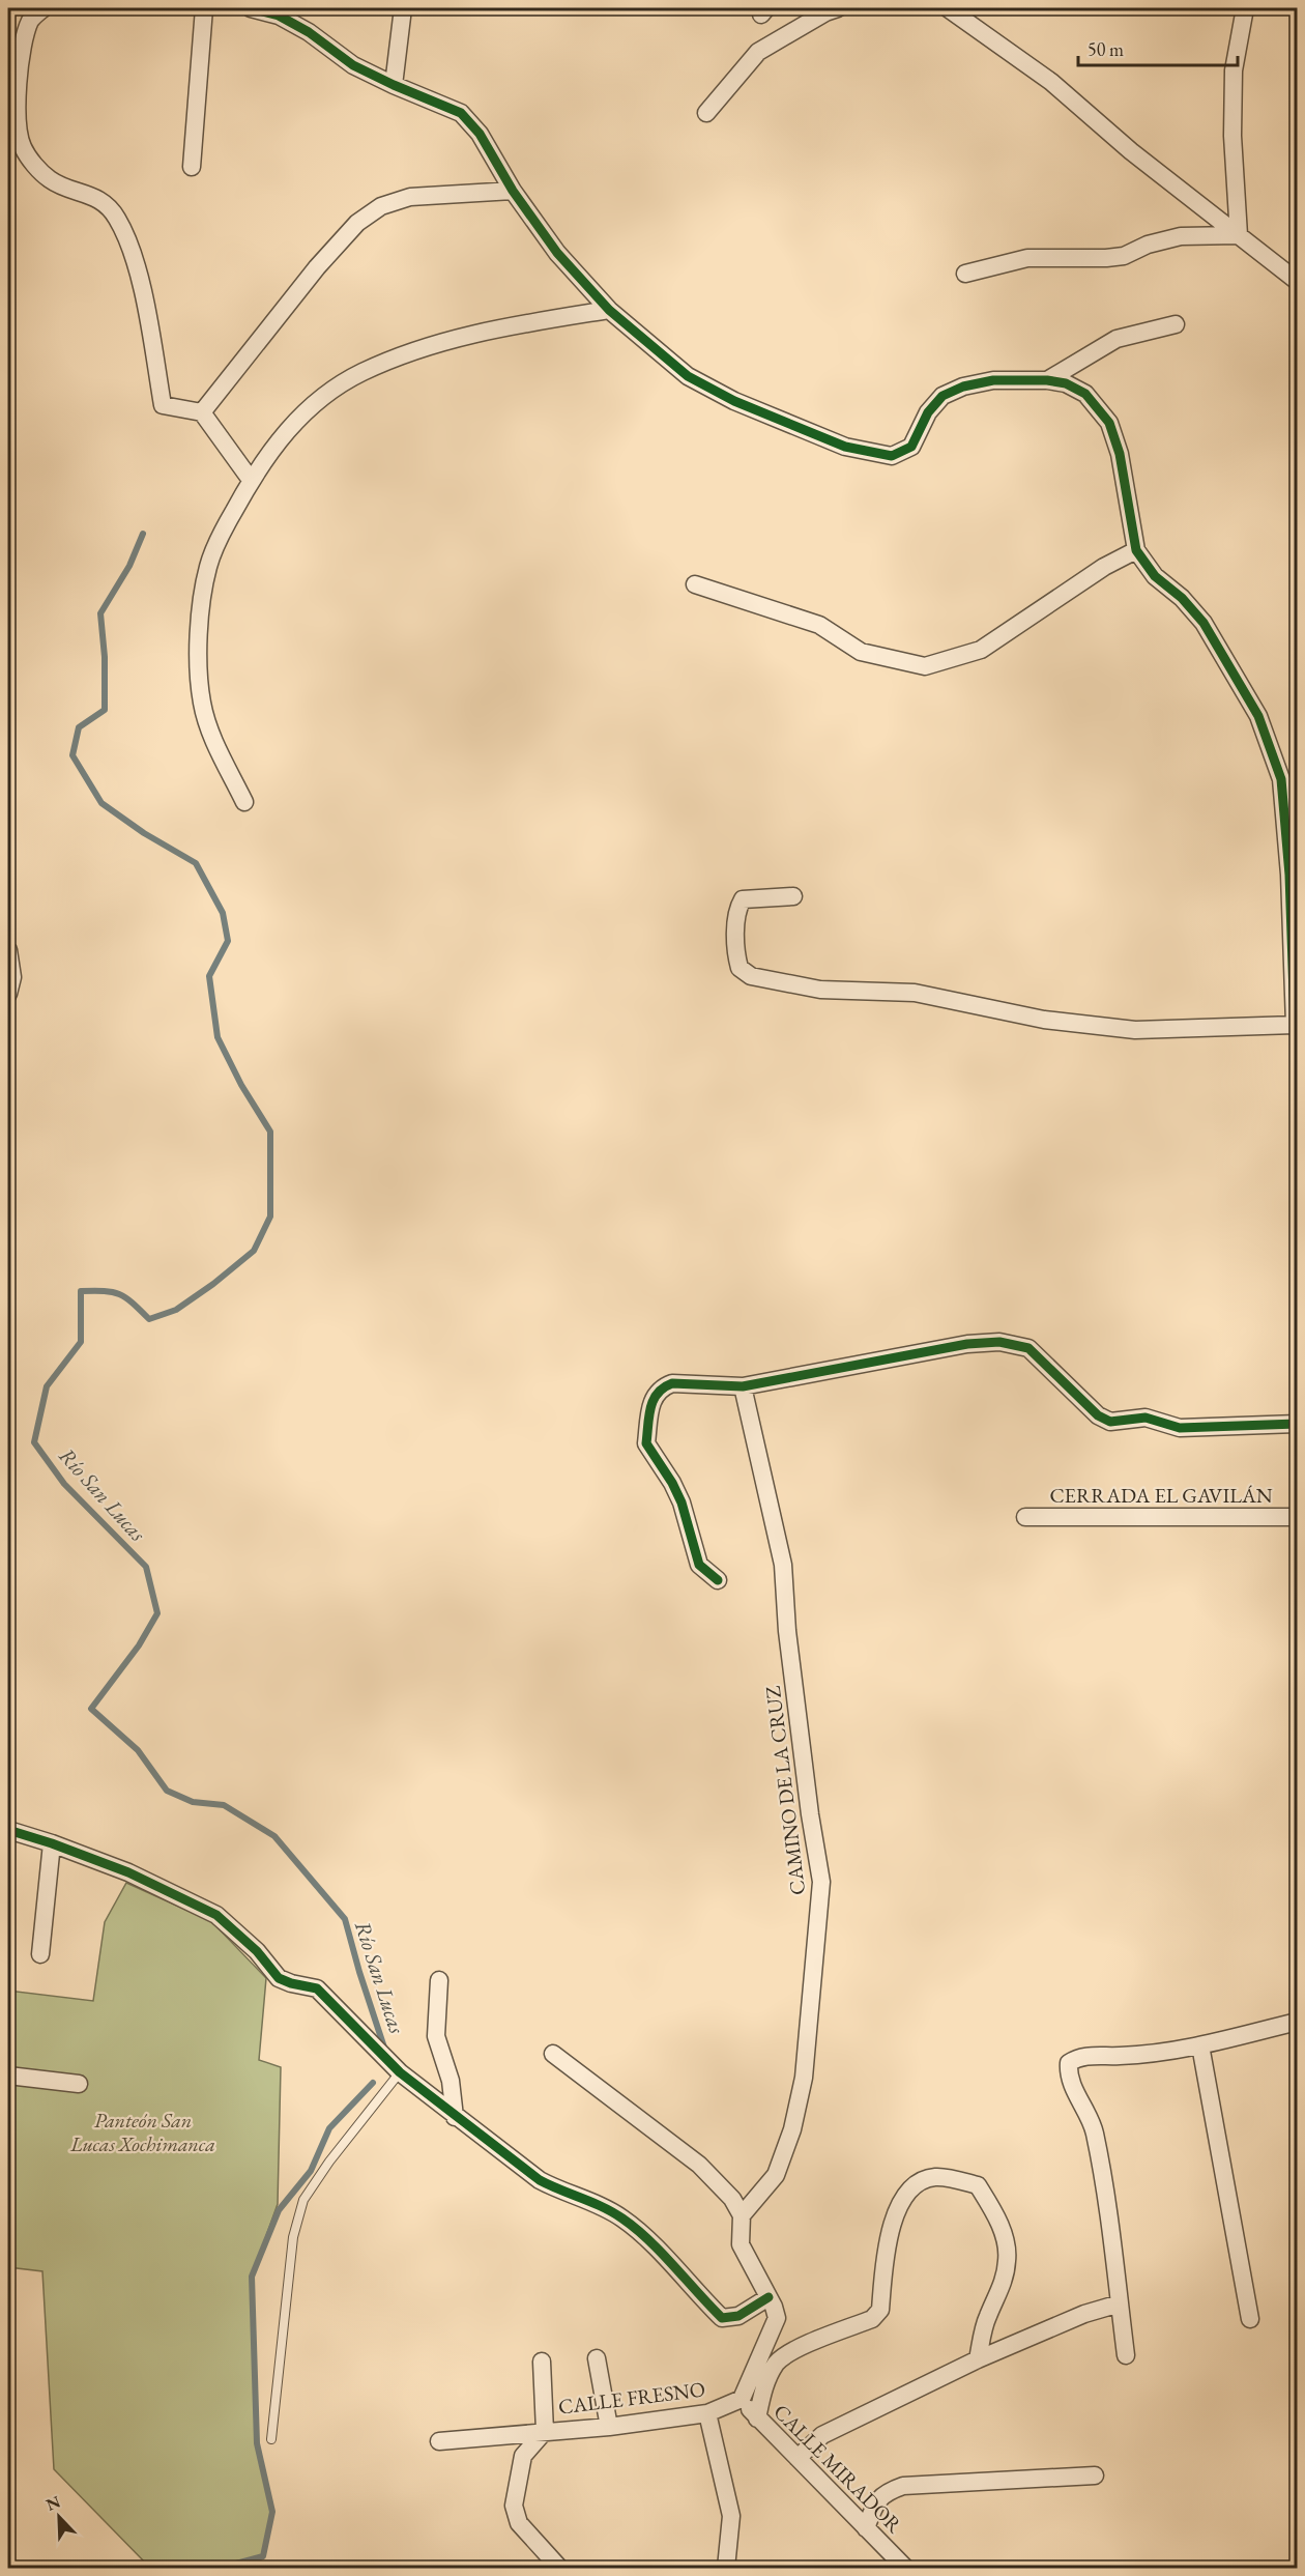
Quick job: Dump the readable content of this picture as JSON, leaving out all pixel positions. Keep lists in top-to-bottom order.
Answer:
{
  "streets": {
    "street": [
      "CERRADA EL GAVILÁN",
      "CAMINO DE LA CRUZ",
      "CALLE FRESNO",
      "CALLE MIRADOR"
    ]
  },
  "crossings": [
    ["CALLE FRESNO", "CALLE MIRADOR"]
  ],
  "water": ["Río San Lucas"],
  "parks": ["Panteón San Lucas Xochimanca"],
  "scale_bar": "50 m",
  "north": "top left"
}
